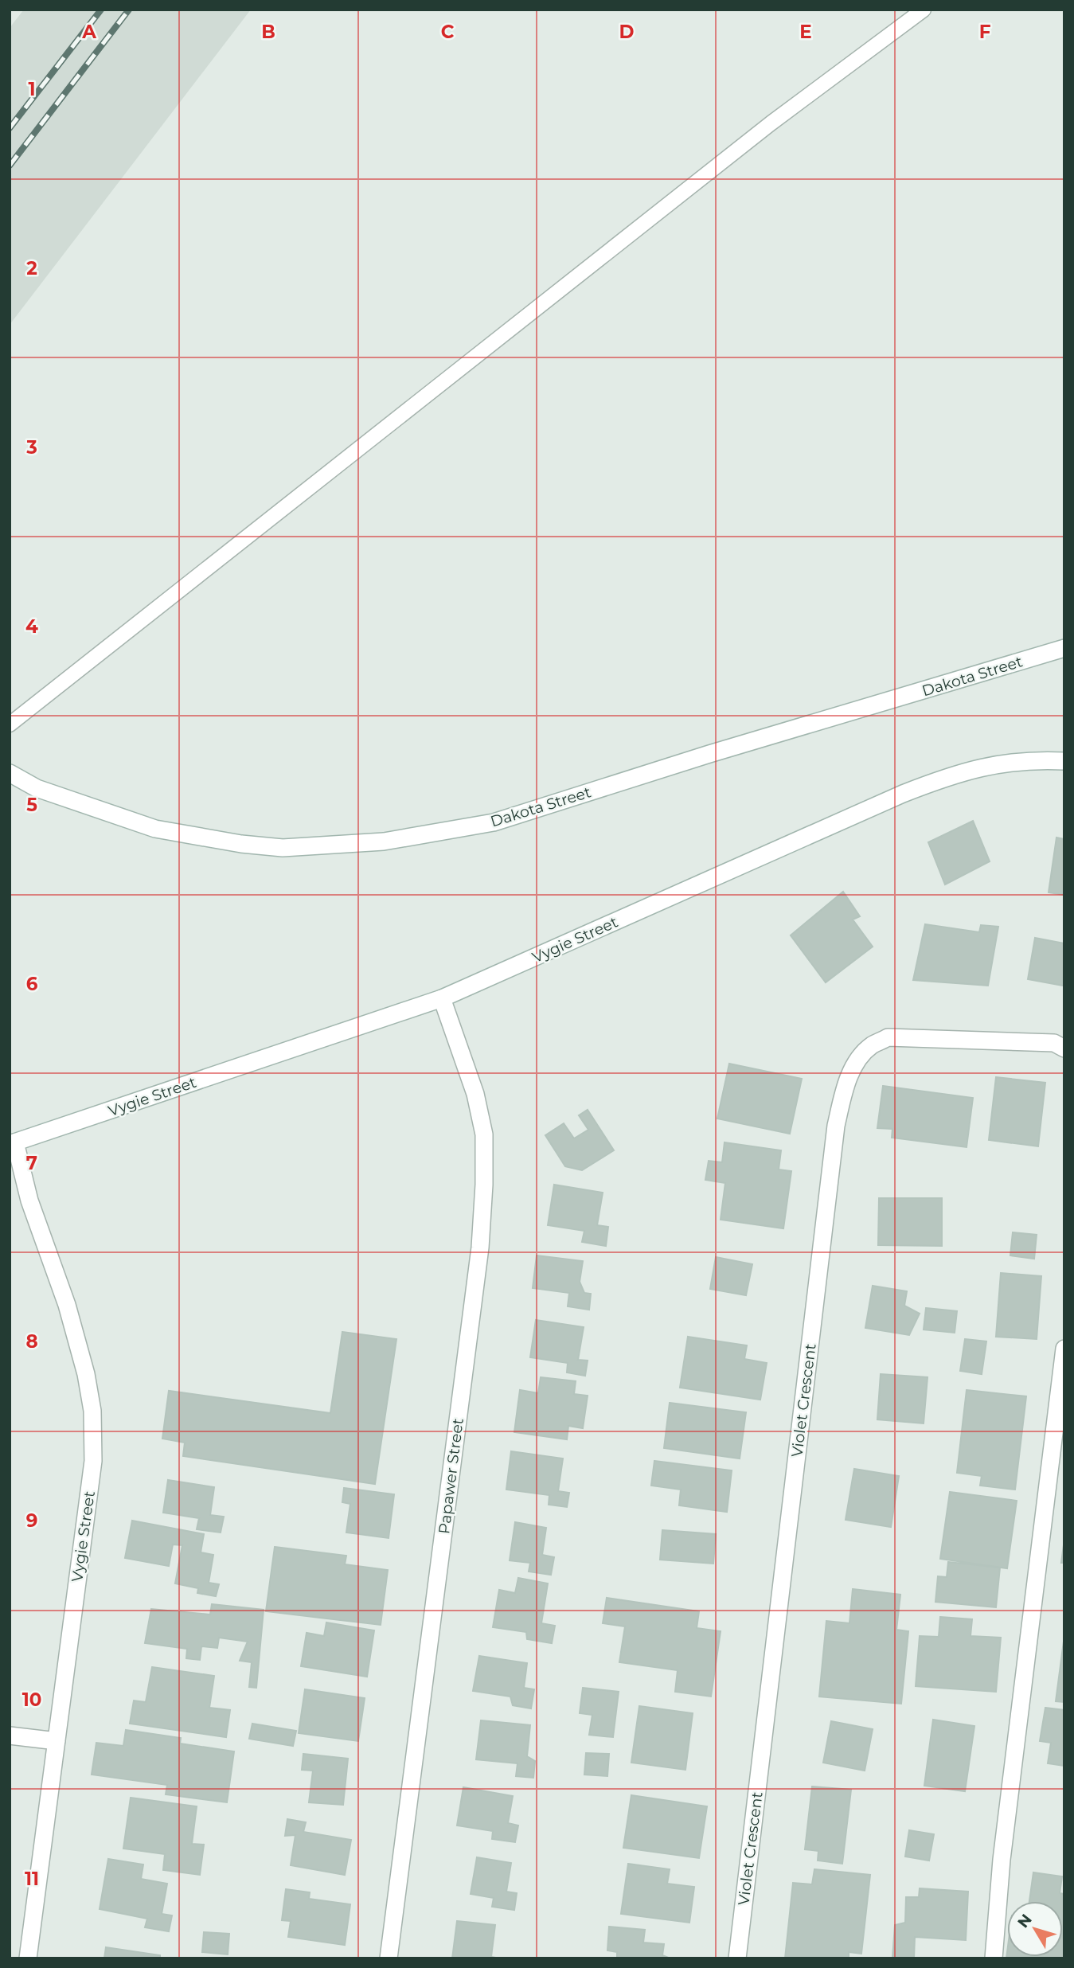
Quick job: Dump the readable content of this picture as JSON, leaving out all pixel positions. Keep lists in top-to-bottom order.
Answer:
{
  "streets": {
    "street": [
      "Dakota Street",
      "Vygie Street",
      "Violet Crescent",
      "Papawer Street"
    ]
  },
  "crossings": [
    ["Vygie Street", "Papawer Street"]
  ],
  "north": "top left",
  "grid": {
    "columns": [
      "A",
      "B",
      "C",
      "D",
      "E",
      "F"
    ],
    "rows": [
      "1",
      "2",
      "3",
      "4",
      "5",
      "6",
      "7",
      "8",
      "9",
      "10",
      "11"
    ]
  }
}
